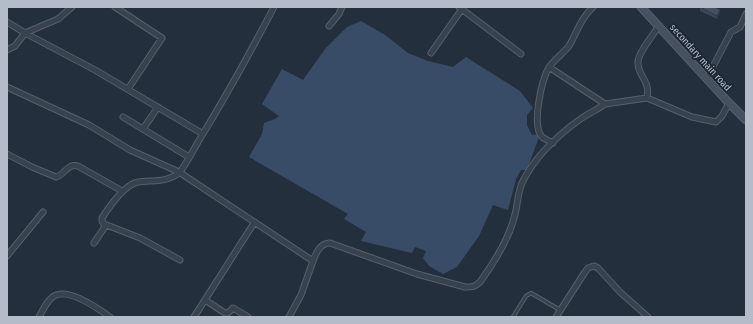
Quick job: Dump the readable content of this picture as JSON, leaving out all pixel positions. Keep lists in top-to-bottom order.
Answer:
{
  "streets": {
    "main road": ["secondary main road"]
  }
}
